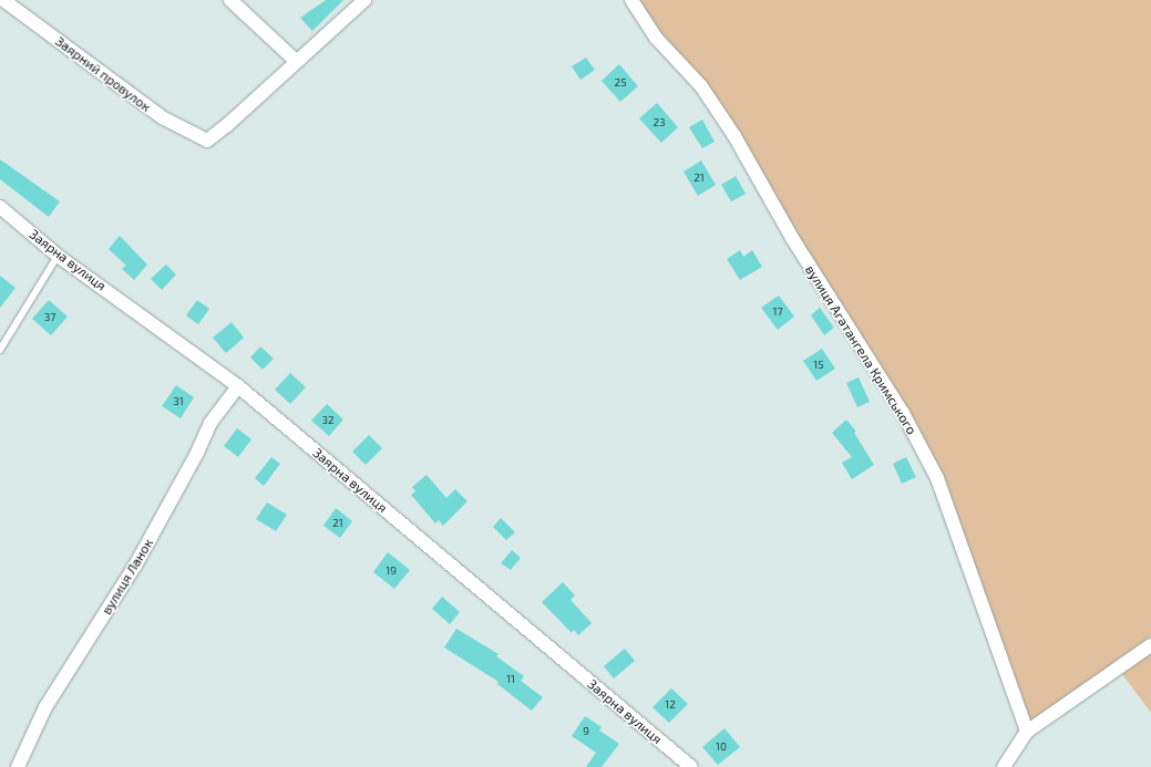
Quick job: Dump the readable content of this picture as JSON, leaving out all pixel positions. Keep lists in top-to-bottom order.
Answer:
{
  "streets": {
    "street": [
      "Заярний провулок",
      "Заярна вулиця",
      "вулиця Агатангела Кримського",
      "вулиця Ланок"
    ]
  },
  "crossings": [
    ["Заярна вулиця", "вулиця Ланок"]
  ],
  "house_numbers": [
    "25",
    "23",
    "21",
    "17",
    "37",
    "15",
    "31",
    "32",
    "21",
    "19",
    "11",
    "12",
    "9",
    "10"
  ]
}
